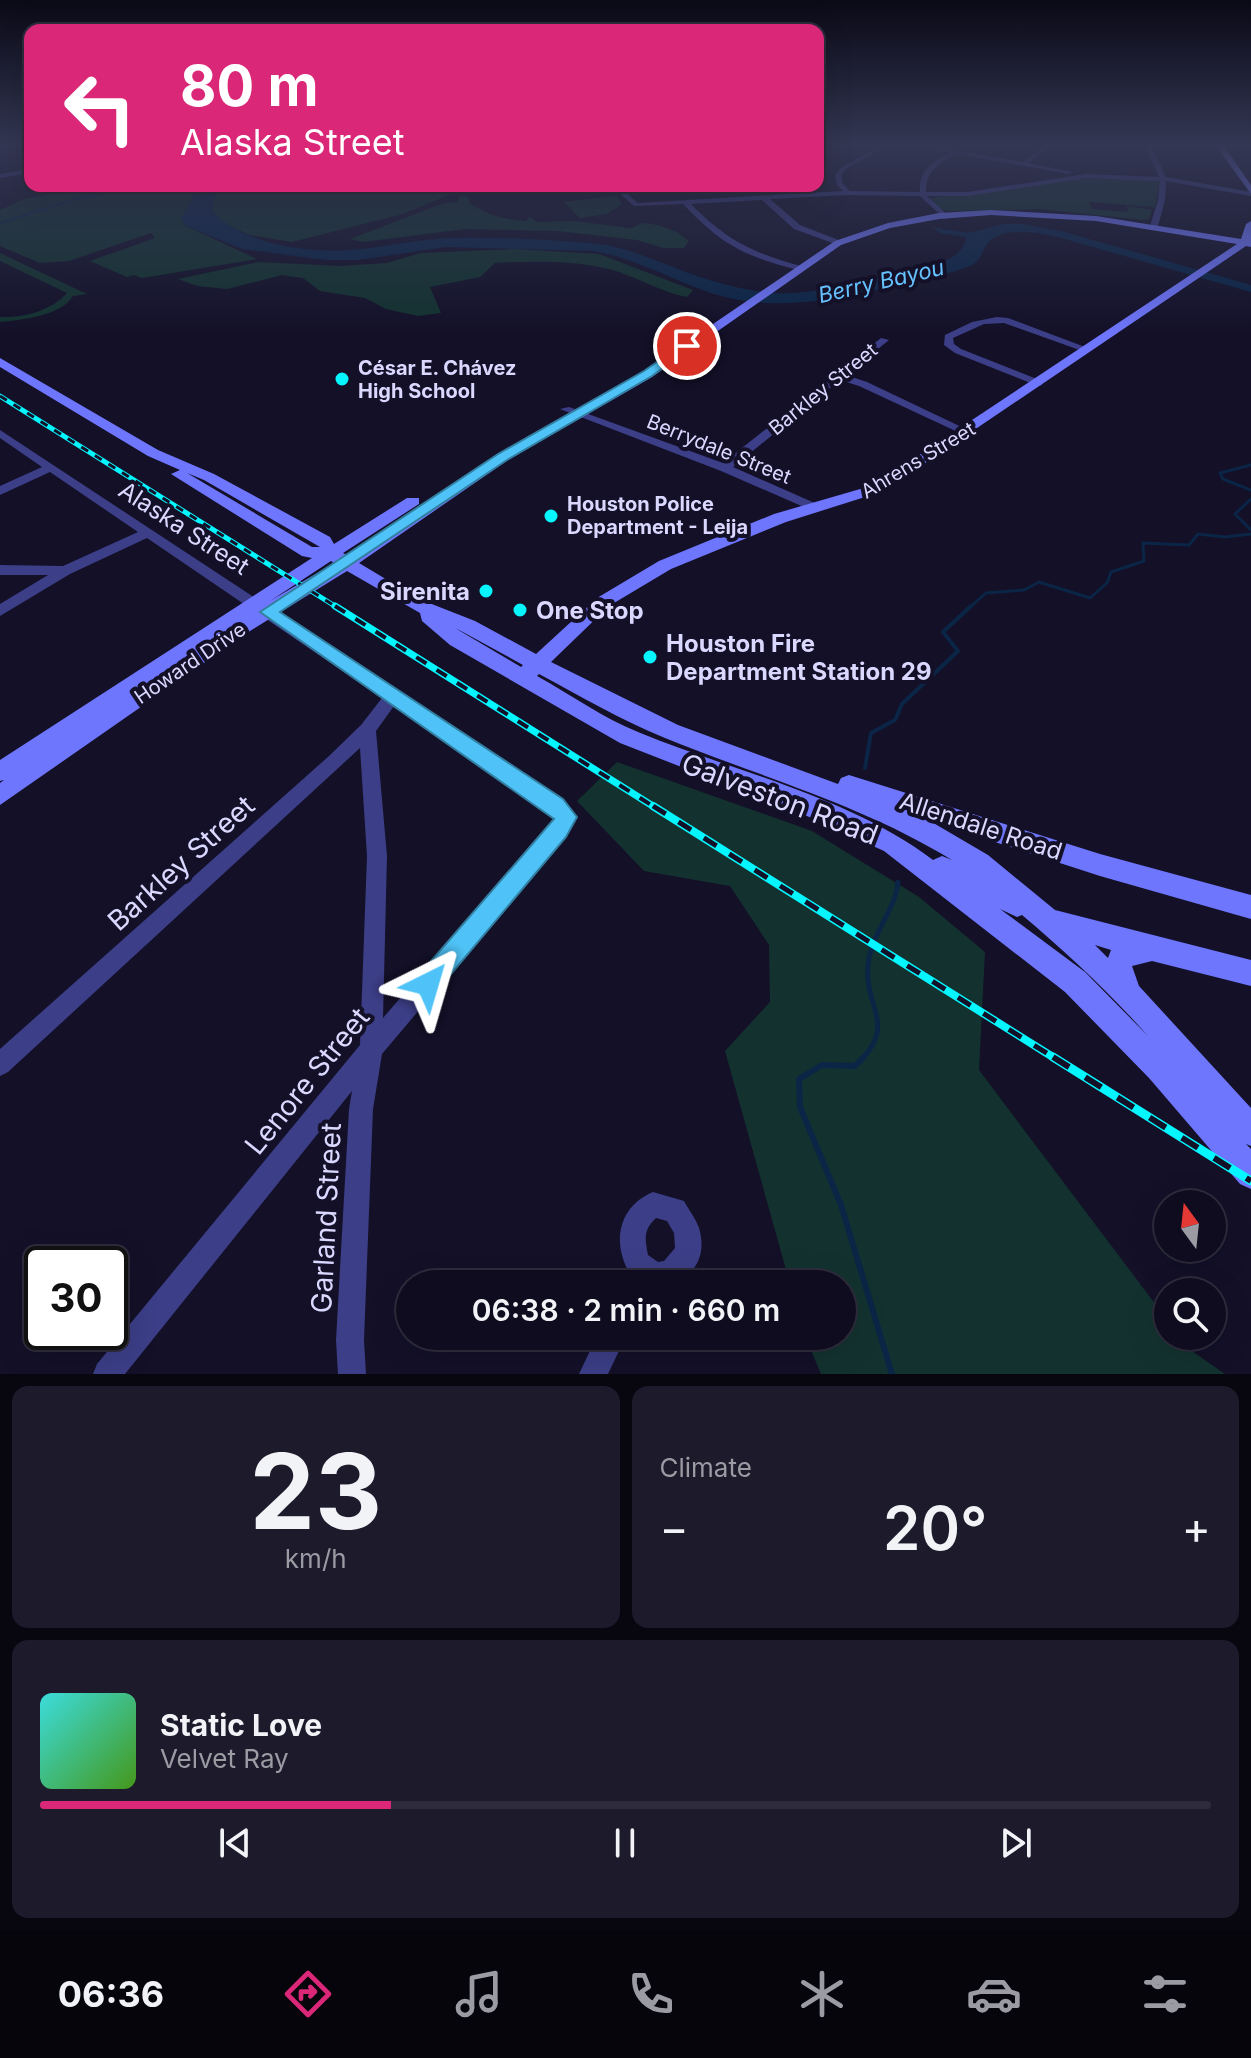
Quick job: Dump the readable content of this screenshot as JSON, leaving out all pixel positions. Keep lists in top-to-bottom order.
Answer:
{
  "streets": {
    "main road": [
      "Ahrens Street",
      "Howard Drive",
      "Galveston Road",
      "Allendale Road"
    ],
    "street": [
      "Barkley Street",
      "Berrydale Street",
      "Alaska Street",
      "Lenore Street",
      "Garland Street"
    ]
  },
  "crossings": [
    ["Barkley Street", "Berrydale Street"],
    ["Barkley Street", "Alaska Street"],
    ["Barkley Street", "Garland Street"],
    ["Berrydale Street", "Ahrens Street"],
    ["Berrydale Street", "Howard Drive"],
    ["Ahrens Street", "Howard Drive"],
    ["Ahrens Street", "Galveston Road"],
    ["Alaska Street", "Howard Drive"],
    ["Alaska Street", "Lenore Street"],
    ["Howard Drive", "Galveston Road"],
    ["Galveston Road", "Allendale Road"],
    ["Lenore Street", "Garland Street"]
  ],
  "water": ["Berry Bayou"],
  "places": [
    "César E. Chávez High School",
    "Houston Police Department - Leija",
    "Sirenita",
    "One Stop",
    "Houston Fire Department Station 29"
  ],
  "north": "top",
  "page": {
    "turn": ["80 m", "Alaska Street"],
    "limit": "30",
    "trip": "06:38 · 2 min · 660 m",
    "tile": [
      ["23", "km/h"],
      "Climate"
    ],
    "heat": ["−", "20°", "+"],
    "song": ["Static Love", "Velvet Ray"],
    "tabs": "06:36"
  }
}
